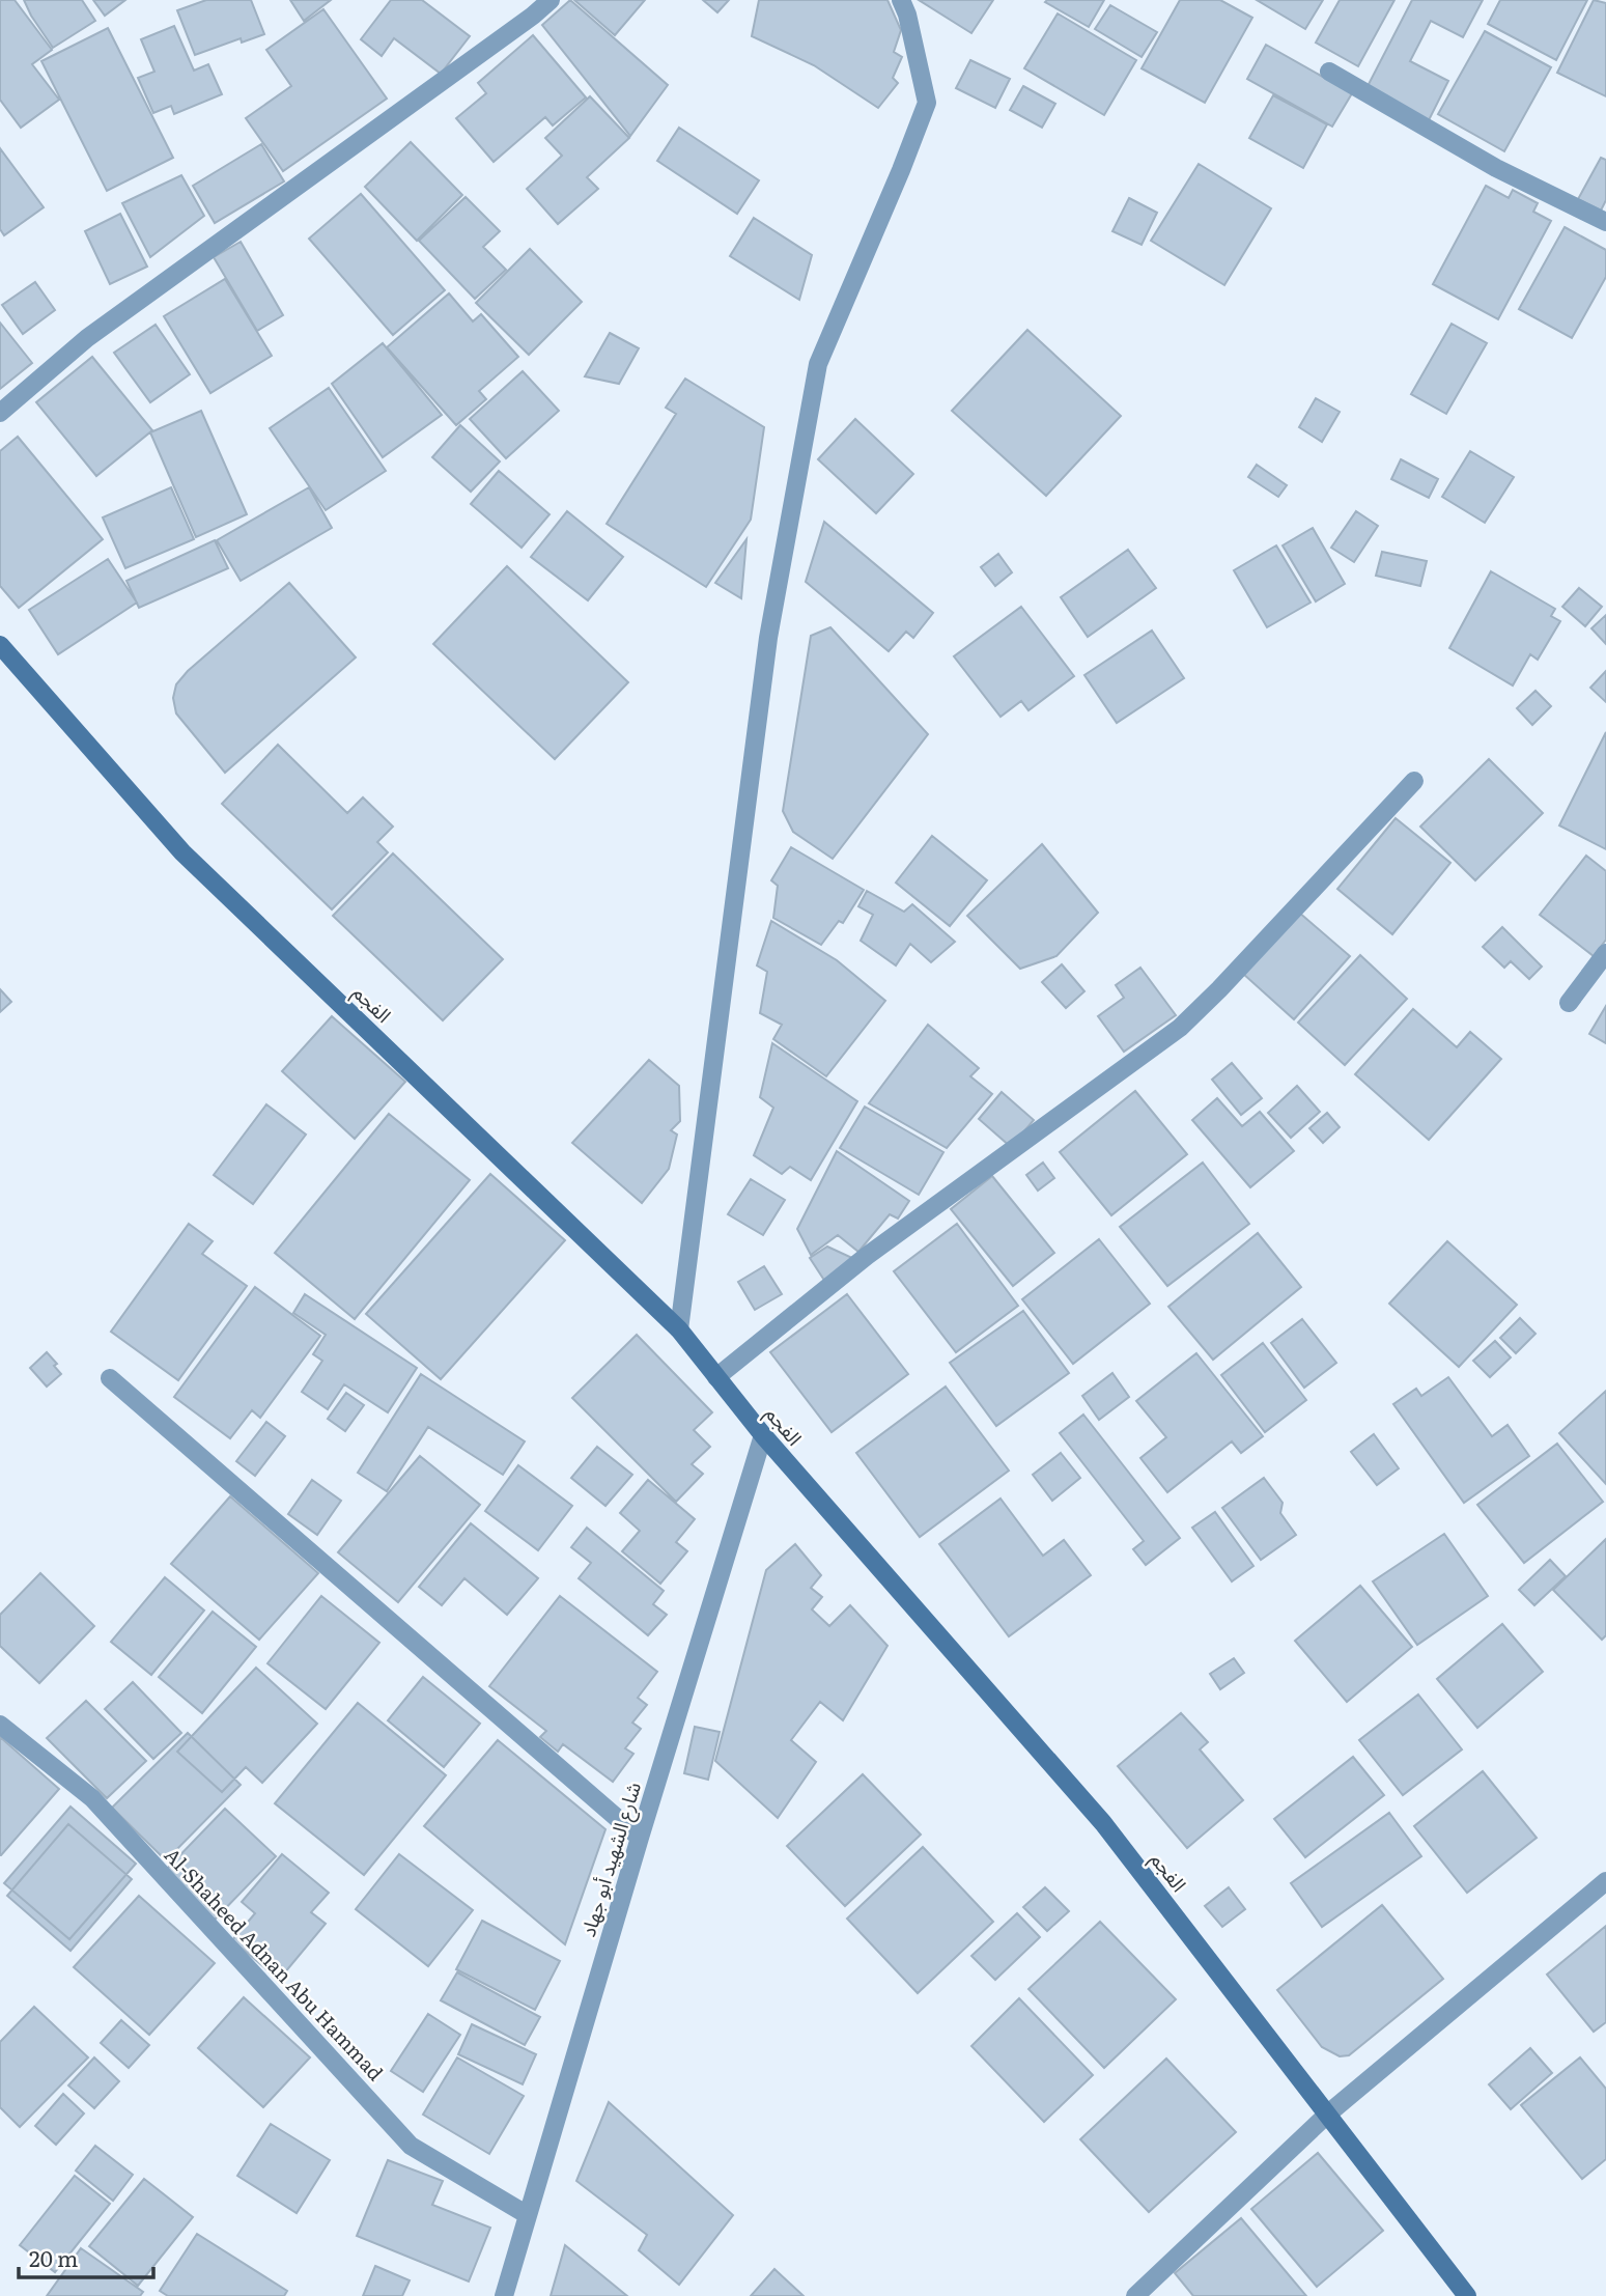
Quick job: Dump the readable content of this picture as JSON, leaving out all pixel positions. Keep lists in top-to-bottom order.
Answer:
{
  "streets": {
    "main road": ["الفجم"],
    "street": ["شارع الشهيد أبو جهاد", "Al-Shaheed Adnan Abu Hammad"]
  },
  "crossings": [
    ["الفجم", "شارع الشهيد أبو جهاد"],
    ["شارع الشهيد أبو جهاد", "Al-Shaheed Adnan Abu Hammad"]
  ],
  "scale_bar": "20 m"
}
